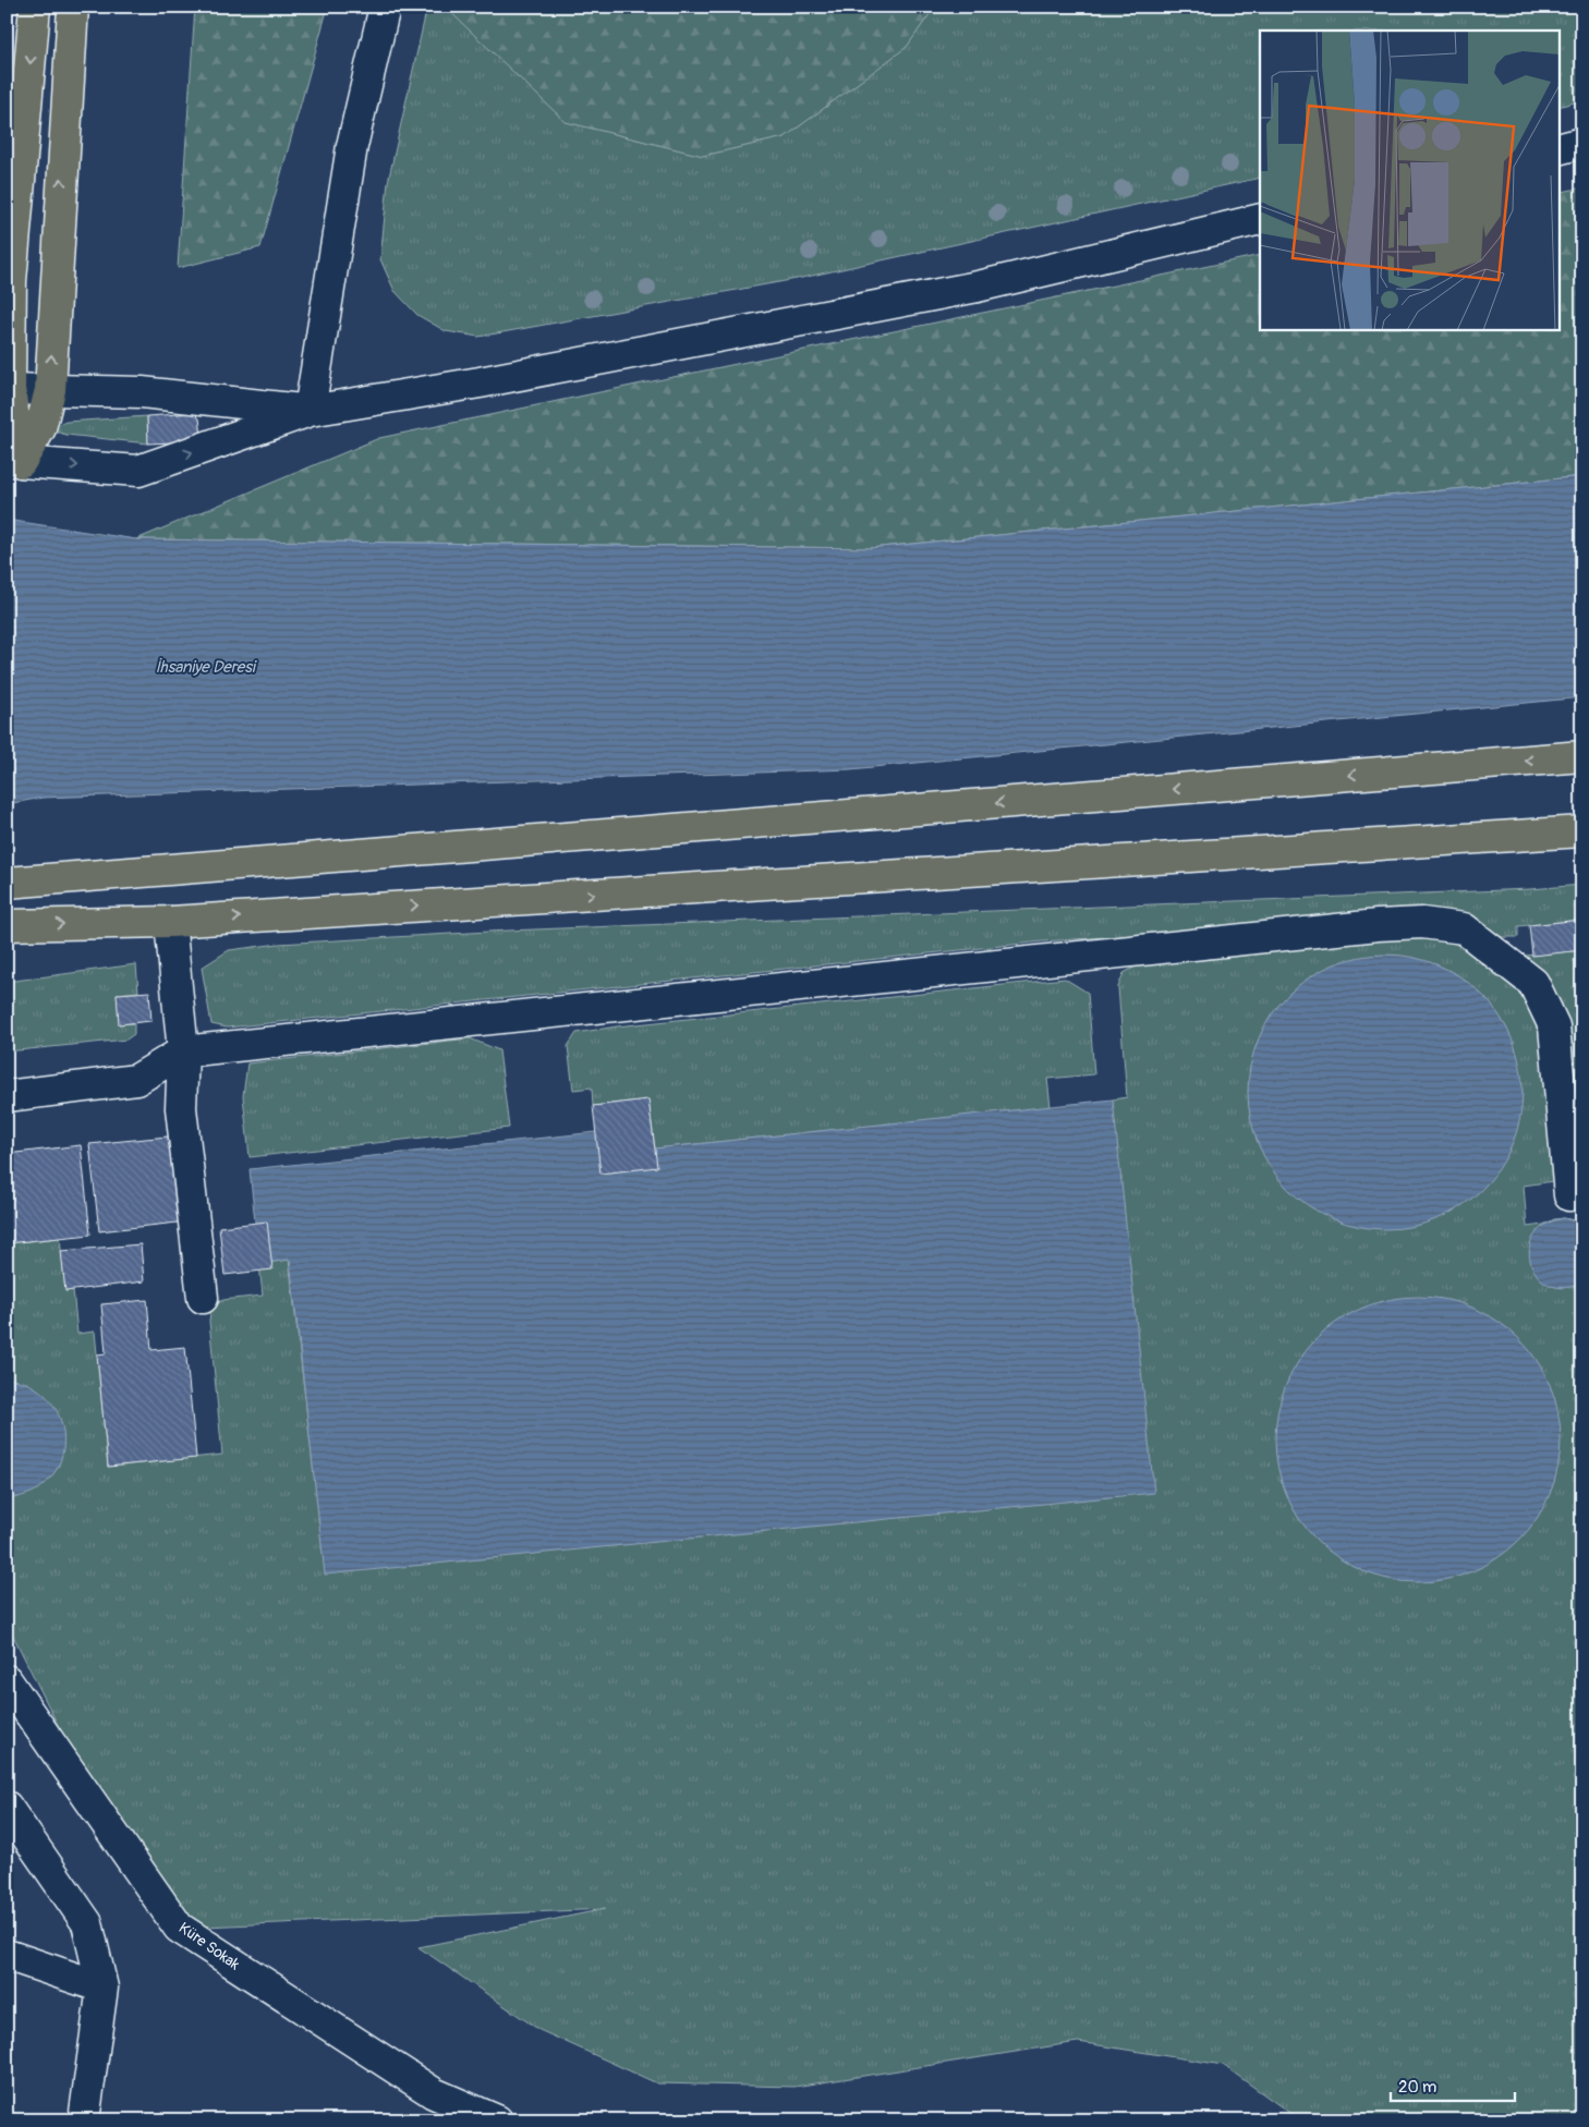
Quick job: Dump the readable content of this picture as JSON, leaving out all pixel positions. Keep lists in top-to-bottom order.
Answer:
{
  "streets": {
    "street": ["Küre Sokak"]
  },
  "water": ["İhsaniye Deresi"],
  "scale_bar": "20 m"
}
